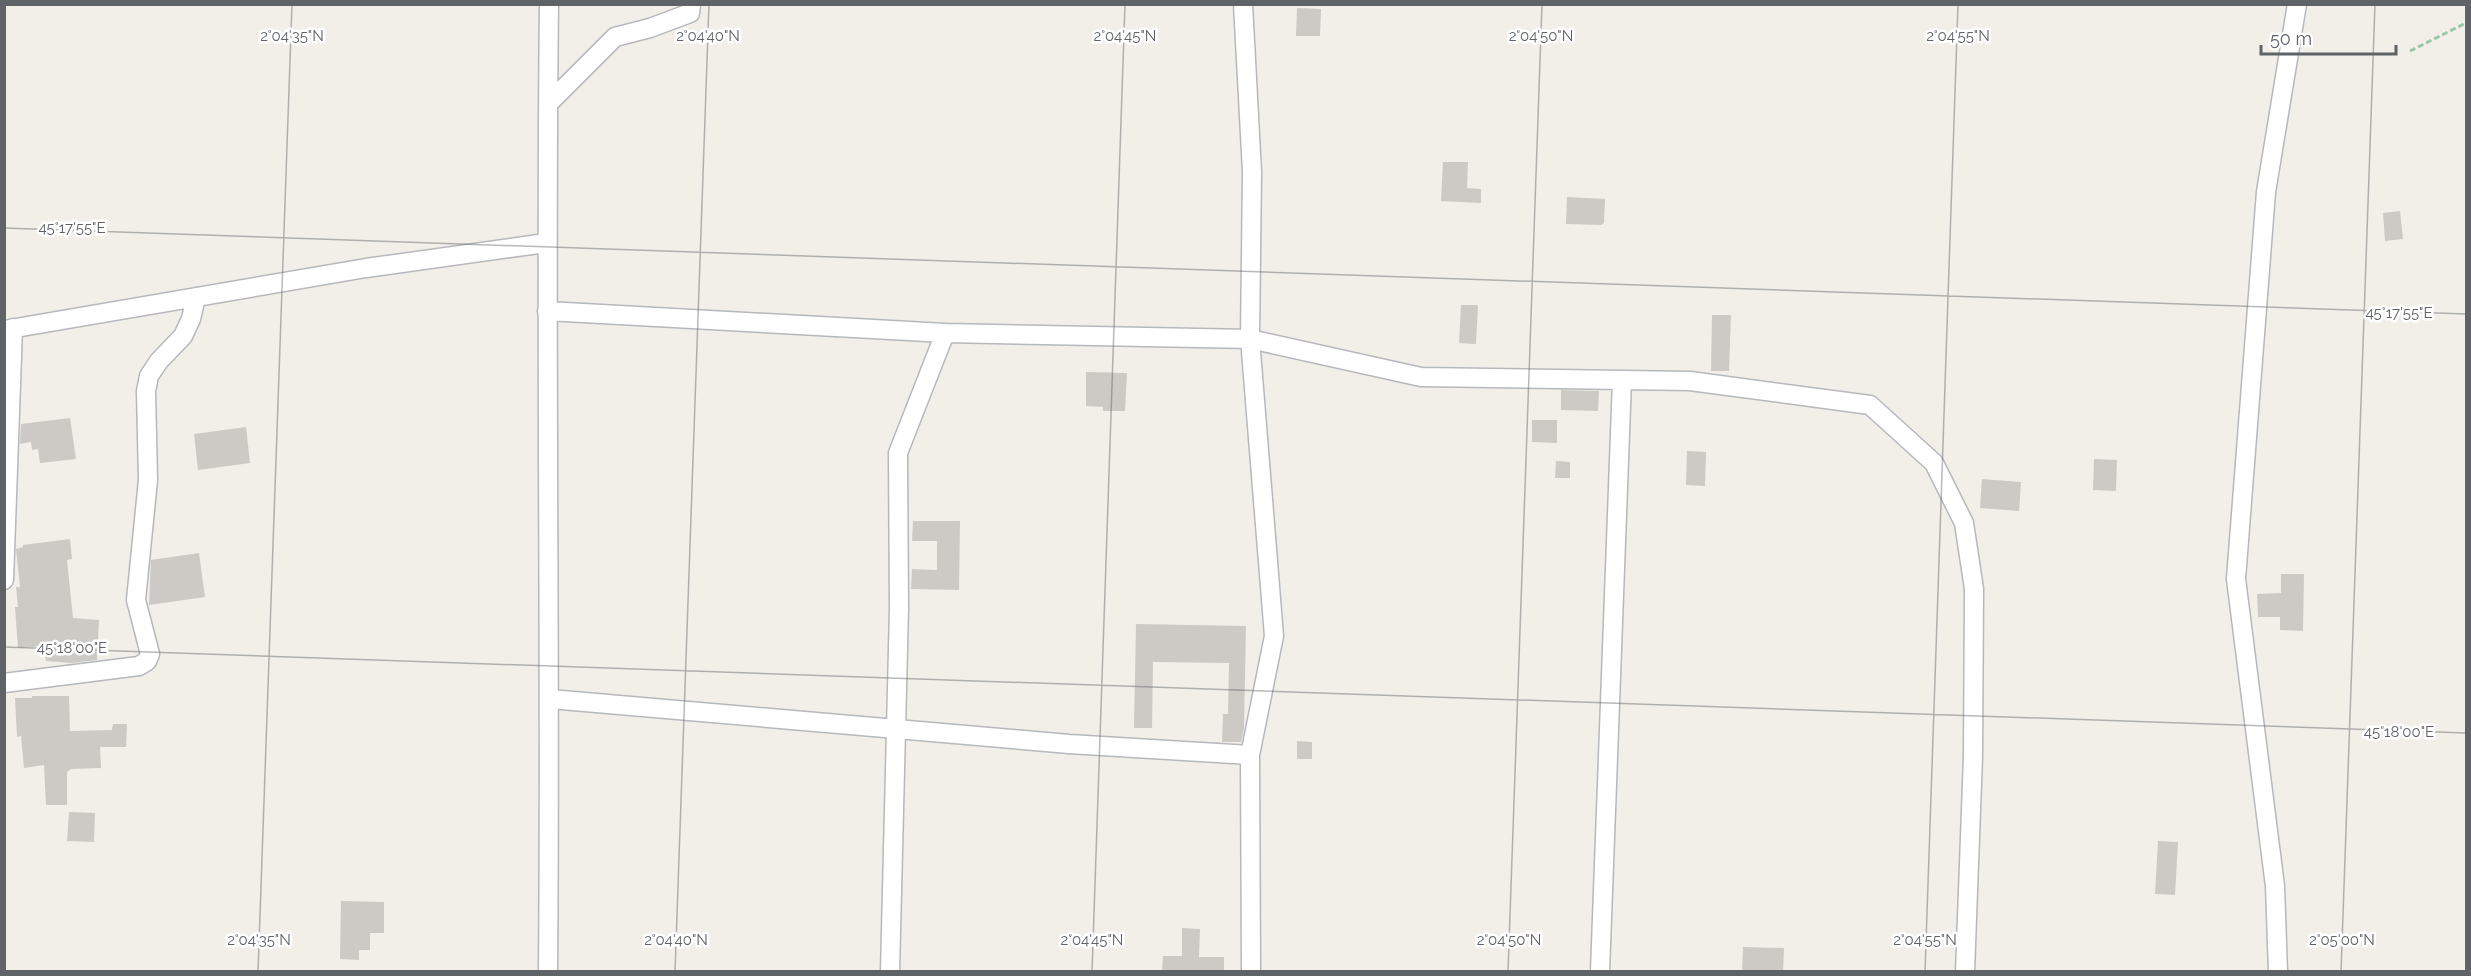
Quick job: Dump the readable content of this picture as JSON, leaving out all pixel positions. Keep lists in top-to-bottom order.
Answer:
{
  "scale_bar": "50 m",
  "coordinates": [
    "2°04'35\"N",
    "2°04'40\"N",
    "2°04'45\"N",
    "2°04'50\"N",
    "2°04'55\"N",
    "45°17'55\"E",
    "45°18'00\"E",
    "2°05'00\"N"
  ]
}
